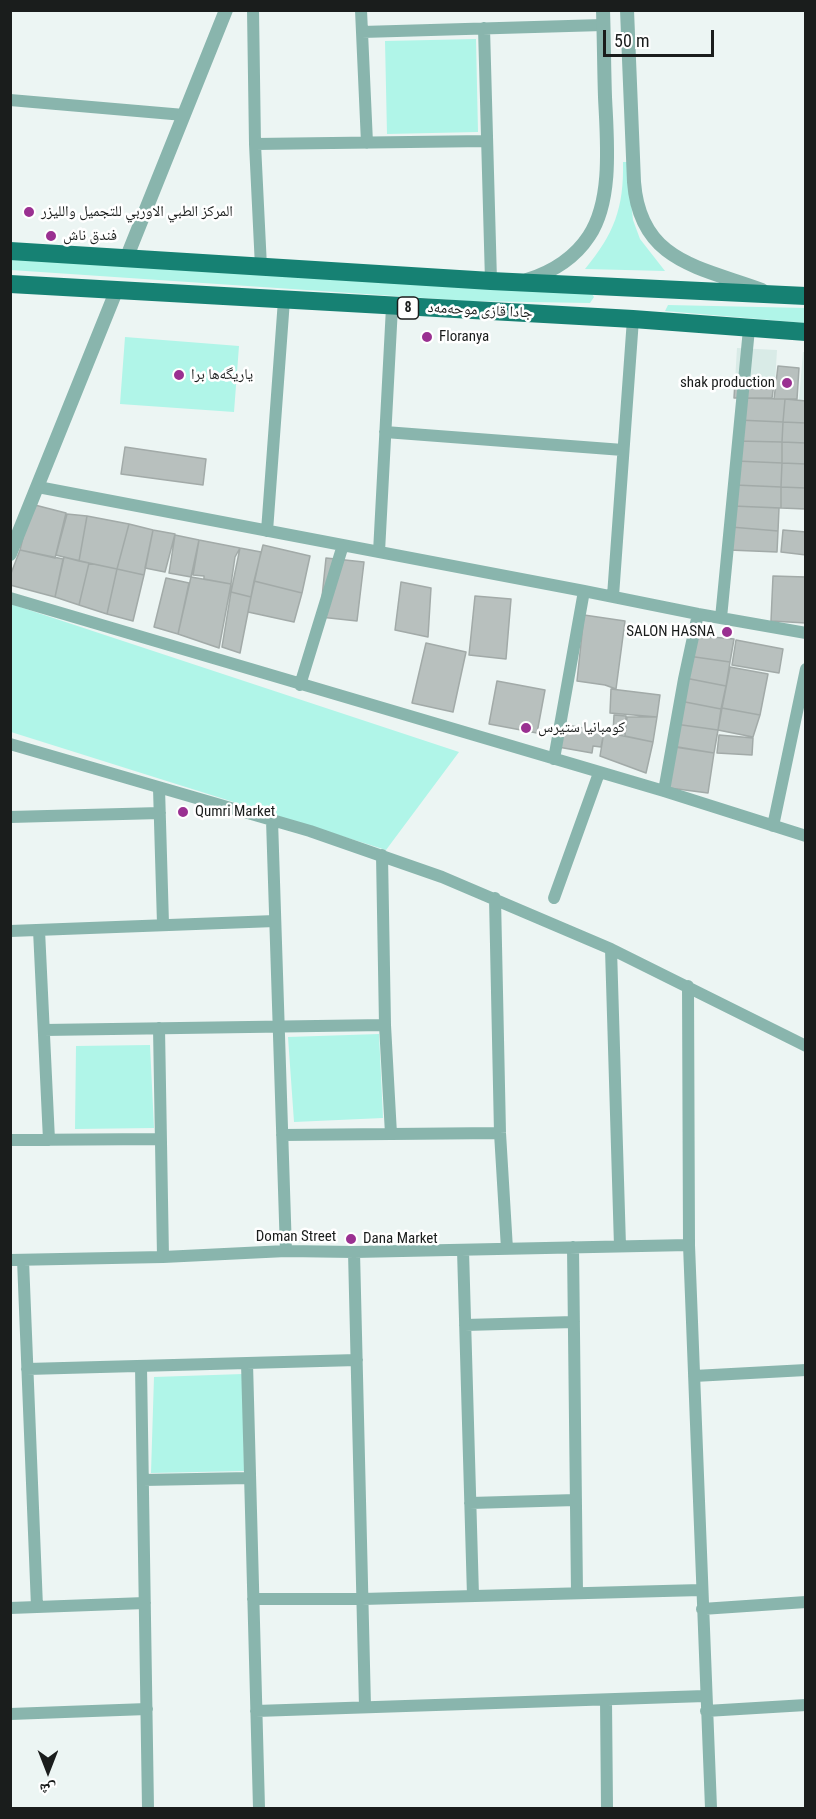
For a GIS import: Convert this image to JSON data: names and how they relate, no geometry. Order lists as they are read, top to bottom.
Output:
{
  "streets": {
    "main road": ["8", "جادا قازی موحەمەد"],
    "street": ["Doman Street"]
  },
  "places": [
    "المركز الطبي الاوربي للتجميل والليزر",
    "فندق ناش",
    "Floranya",
    "یاریگەها برا",
    "shak production",
    "SALON HASNA",
    "كومبانيا ستيرس",
    "Qumri Market",
    "Dana Market"
  ],
  "scale_bar": "50 m",
  "north": "bottom"
}
